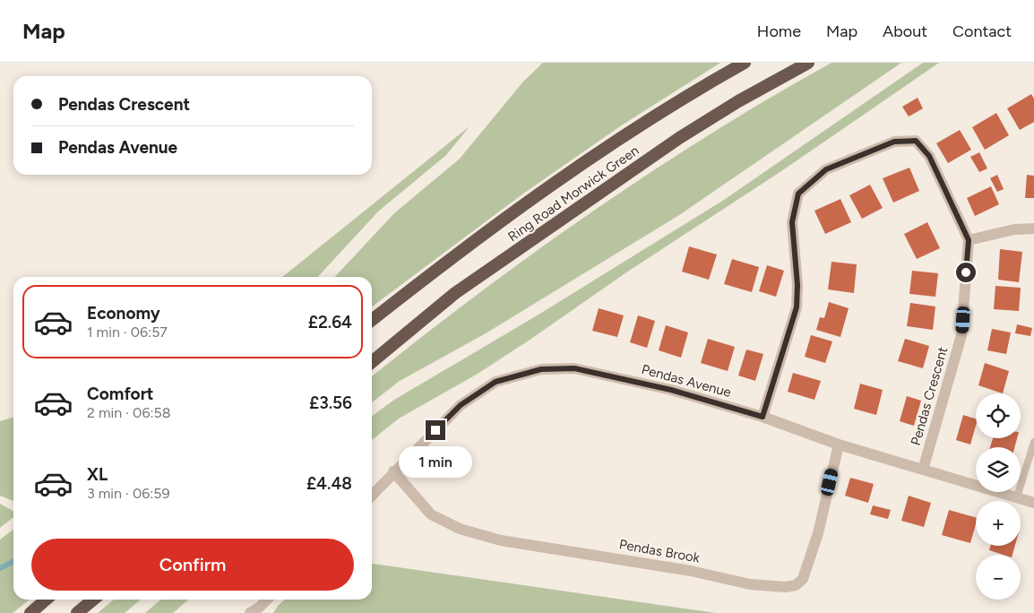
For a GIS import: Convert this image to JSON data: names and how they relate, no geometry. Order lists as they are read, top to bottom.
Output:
{
  "streets": {
    "highway": ["Ring Road Morwick Green"],
    "street": ["Pendas Avenue", "Pendas Crescent", "Pendas Brook"]
  },
  "crossings": [
    ["Pendas Avenue", "Pendas Crescent"],
    ["Pendas Avenue", "Pendas Brook"]
  ],
  "page": {
    "header": "Map",
    "nav": [
      "Home",
      "Map",
      "About",
      "Contact"
    ],
    "banner": ["Pendas Crescent", "Pendas Avenue"],
    "list": [
      {
        "name": "Economy",
        "note": "1 min · 06:57",
        "value": "£2.64"
      },
      {
        "name": "Comfort",
        "note": "2 min · 06:58",
        "value": "£3.56"
      },
      {
        "name": "XL",
        "note": "3 min · 06:59",
        "value": "£4.48"
      }
    ],
    "map_buttons": ["+", "−"],
    "bubble": "1 min",
    "buttons": "Confirm"
  }
}
